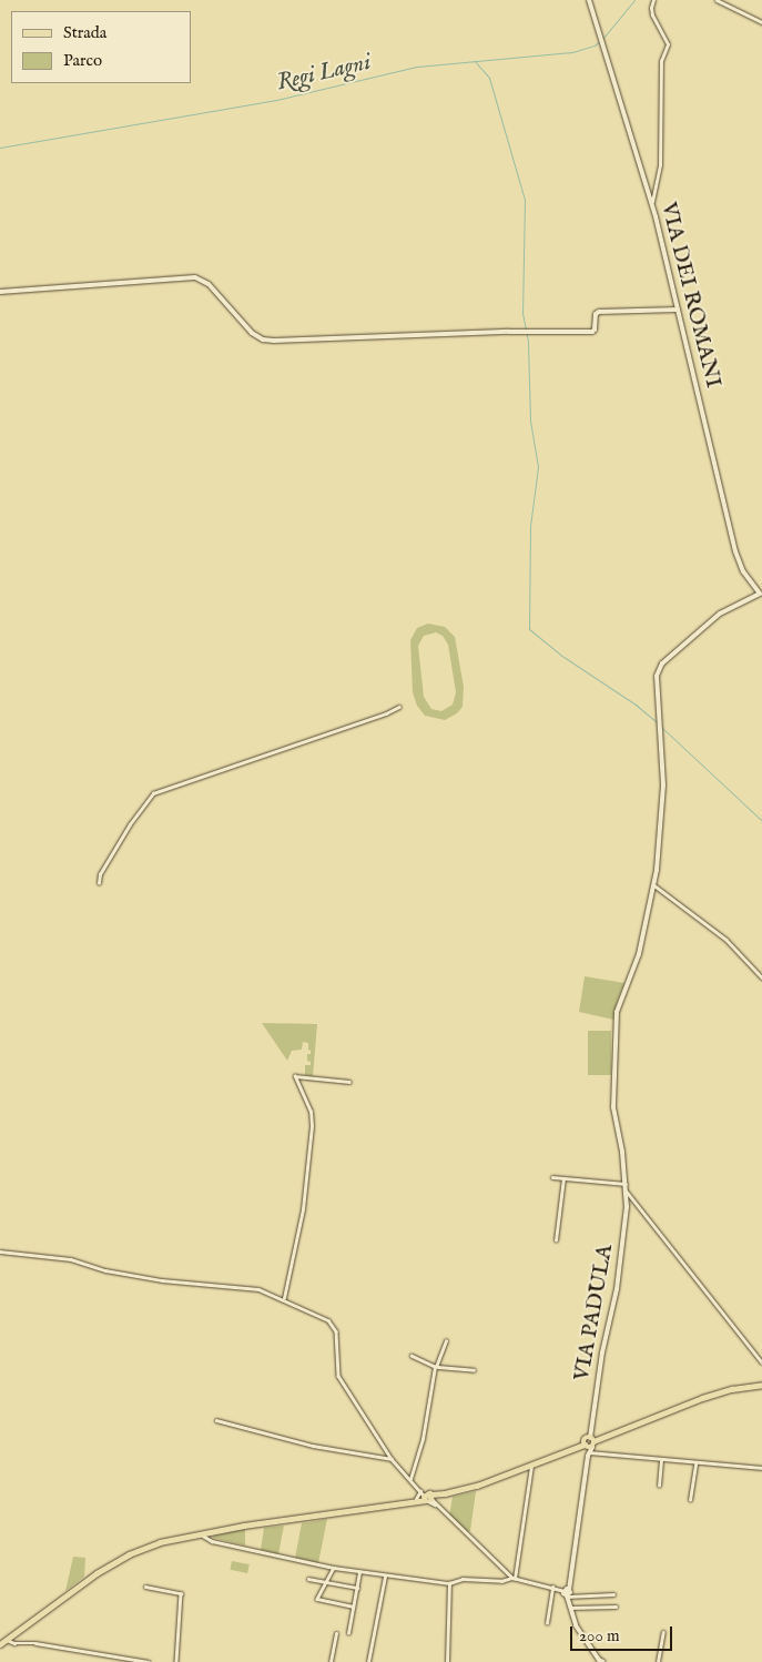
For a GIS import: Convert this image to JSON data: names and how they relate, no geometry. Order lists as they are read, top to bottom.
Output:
{
  "streets": {
    "main road": ["VIA DEI ROMANI", "VIA PADULA"]
  },
  "crossings": [
    ["VIA DEI ROMANI", "VIA PADULA"]
  ],
  "water": ["Regi Lagni"],
  "legend": ["Strada", "Parco"],
  "scale_bar": "200 m"
}
